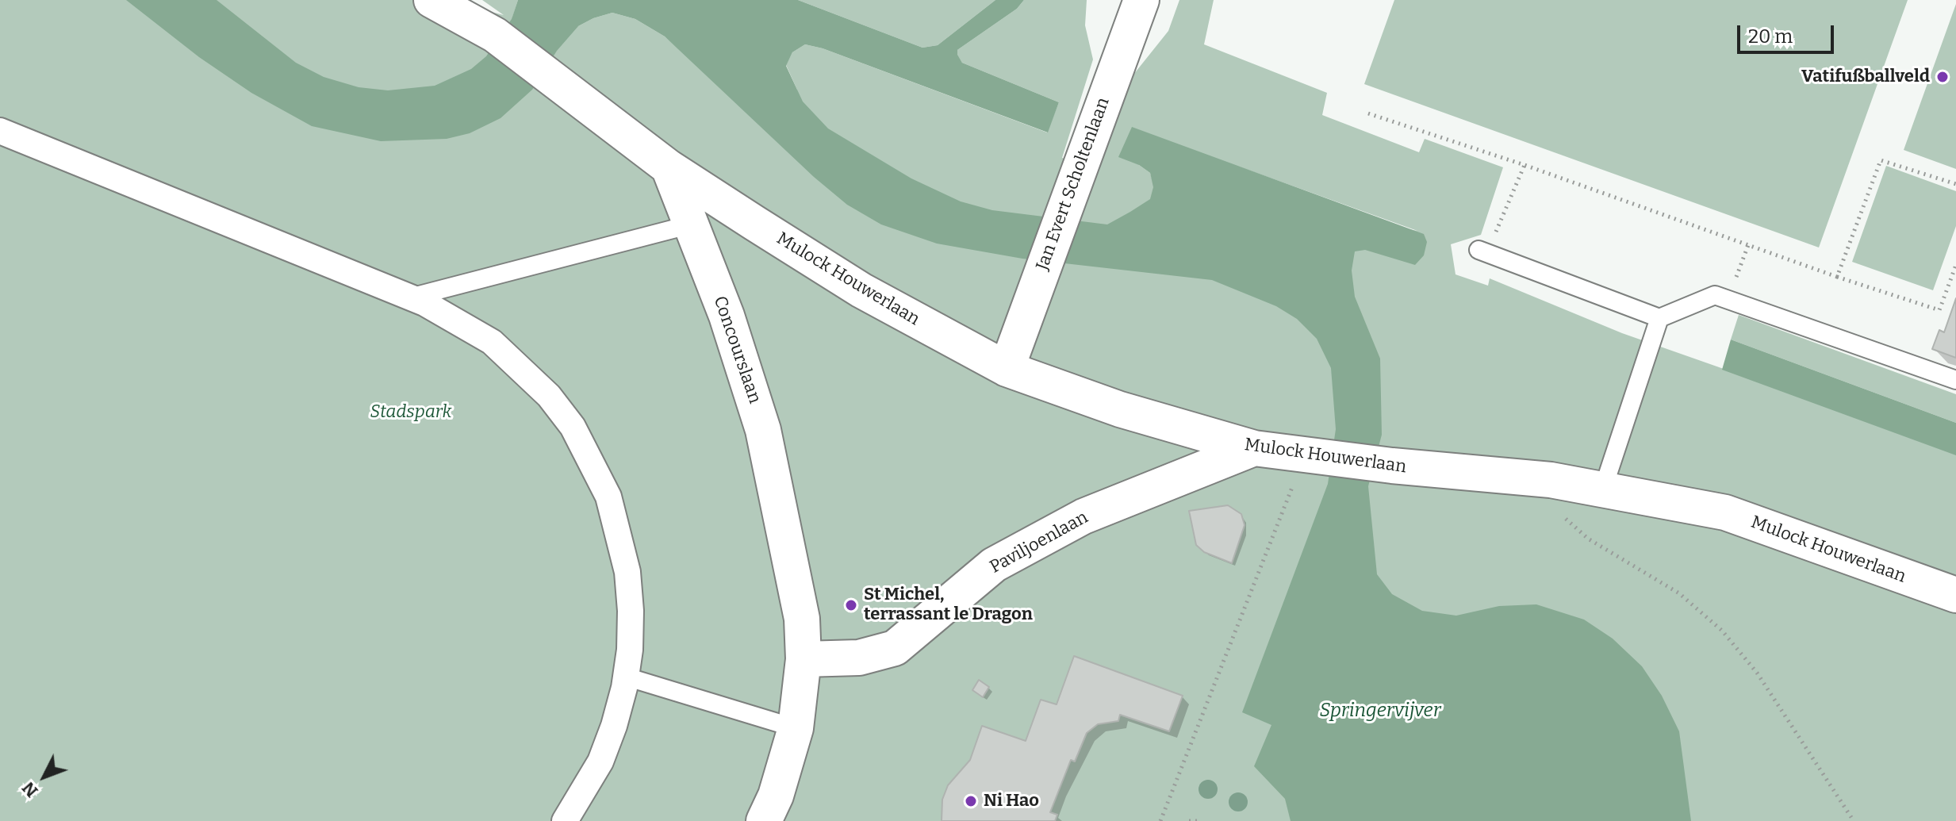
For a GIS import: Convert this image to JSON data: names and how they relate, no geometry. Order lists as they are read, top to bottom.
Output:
{
  "streets": {
    "street": [
      "Jan Evert Scholtenlaan",
      "Mulock Houwerlaan",
      "Concourslaan",
      "Paviljoenlaan"
    ]
  },
  "crossings": [
    ["Jan Evert Scholtenlaan", "Mulock Houwerlaan"],
    ["Mulock Houwerlaan", "Concourslaan"],
    ["Mulock Houwerlaan", "Paviljoenlaan"],
    ["Concourslaan", "Paviljoenlaan"]
  ],
  "water": ["Springervijver"],
  "parks": ["Stadspark"],
  "places": ["Vatifußballveld", "St Michel, terrassant le Dragon", "Ni Hao"],
  "scale_bar": "20 m",
  "north": "bottom left"
}
